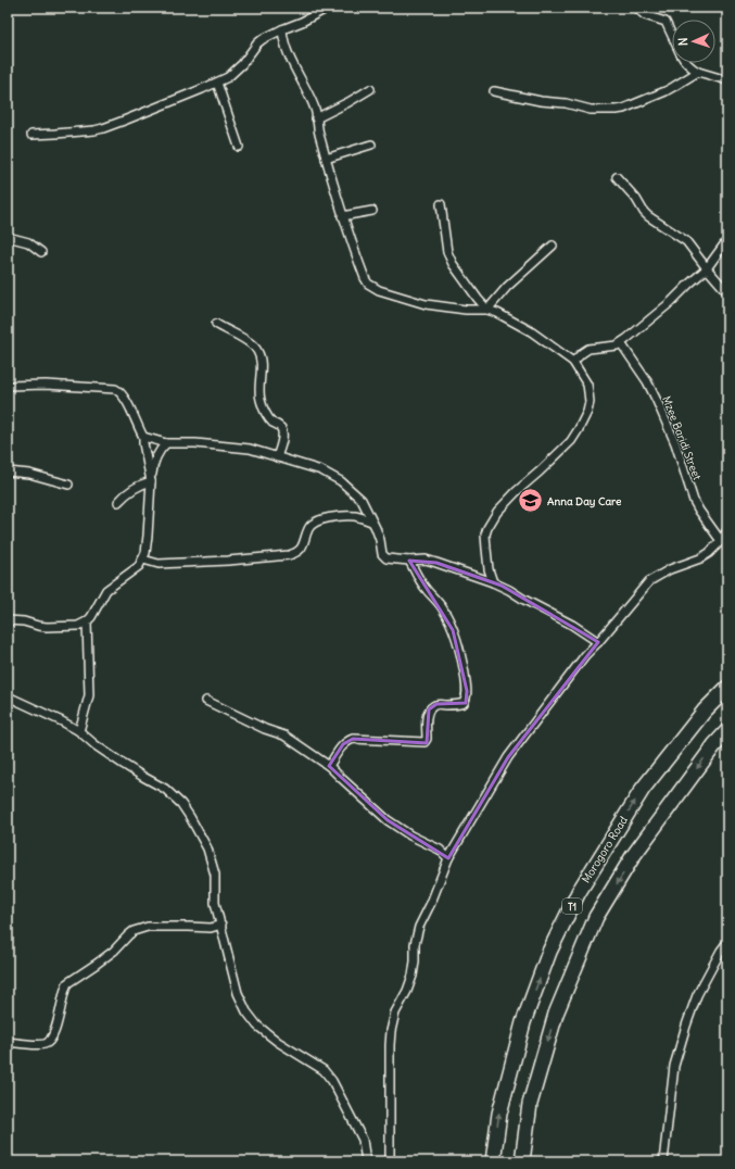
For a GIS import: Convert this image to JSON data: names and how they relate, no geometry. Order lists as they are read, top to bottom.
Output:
{
  "streets": {
    "highway": ["Morogoro Road", "T1"],
    "street": ["Mzee Baridi Street"]
  },
  "places": {
    "school or university": ["Anna Day Care"]
  },
  "north": "left"
}
